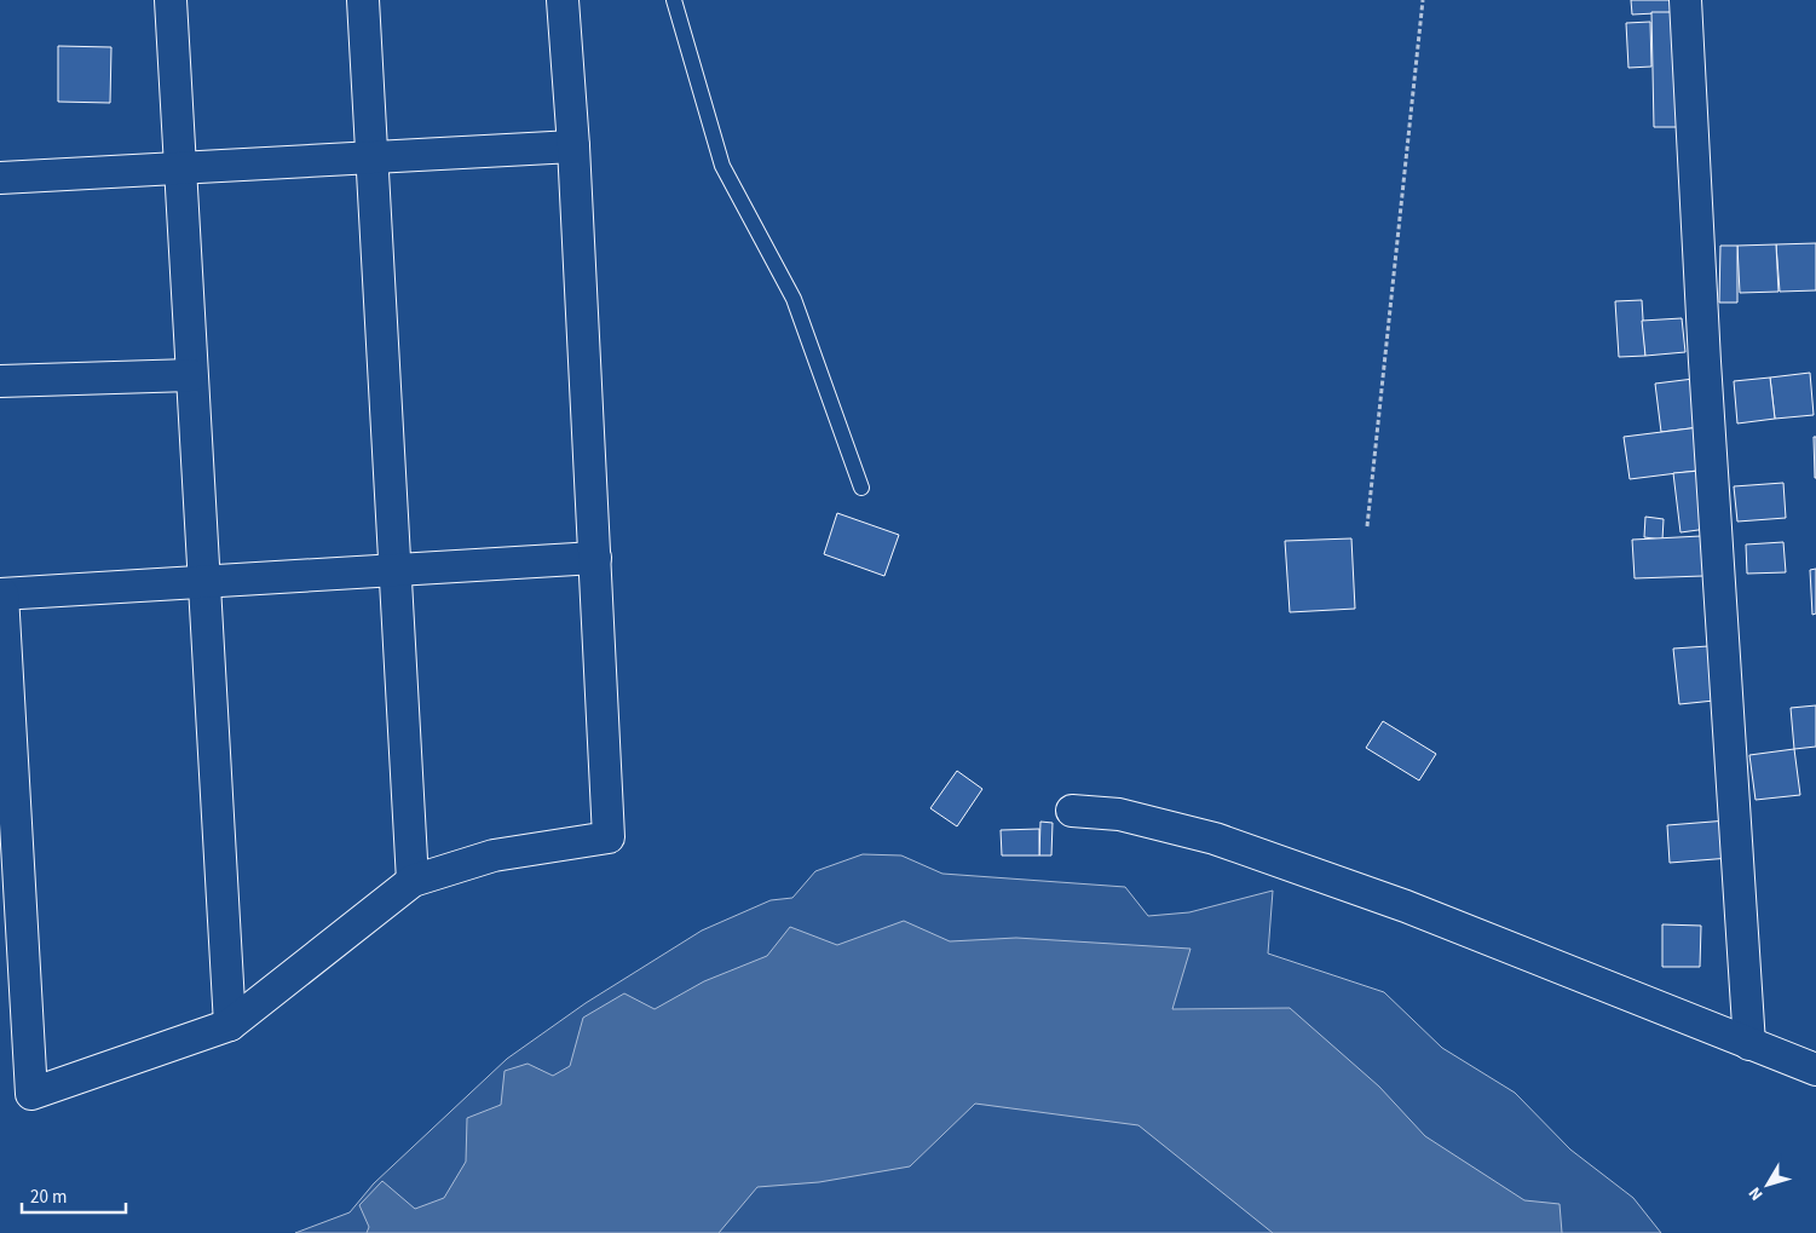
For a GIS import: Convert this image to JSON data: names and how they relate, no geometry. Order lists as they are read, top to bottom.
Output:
{
  "scale_bar": "20 m",
  "north": "bottom left"
}
